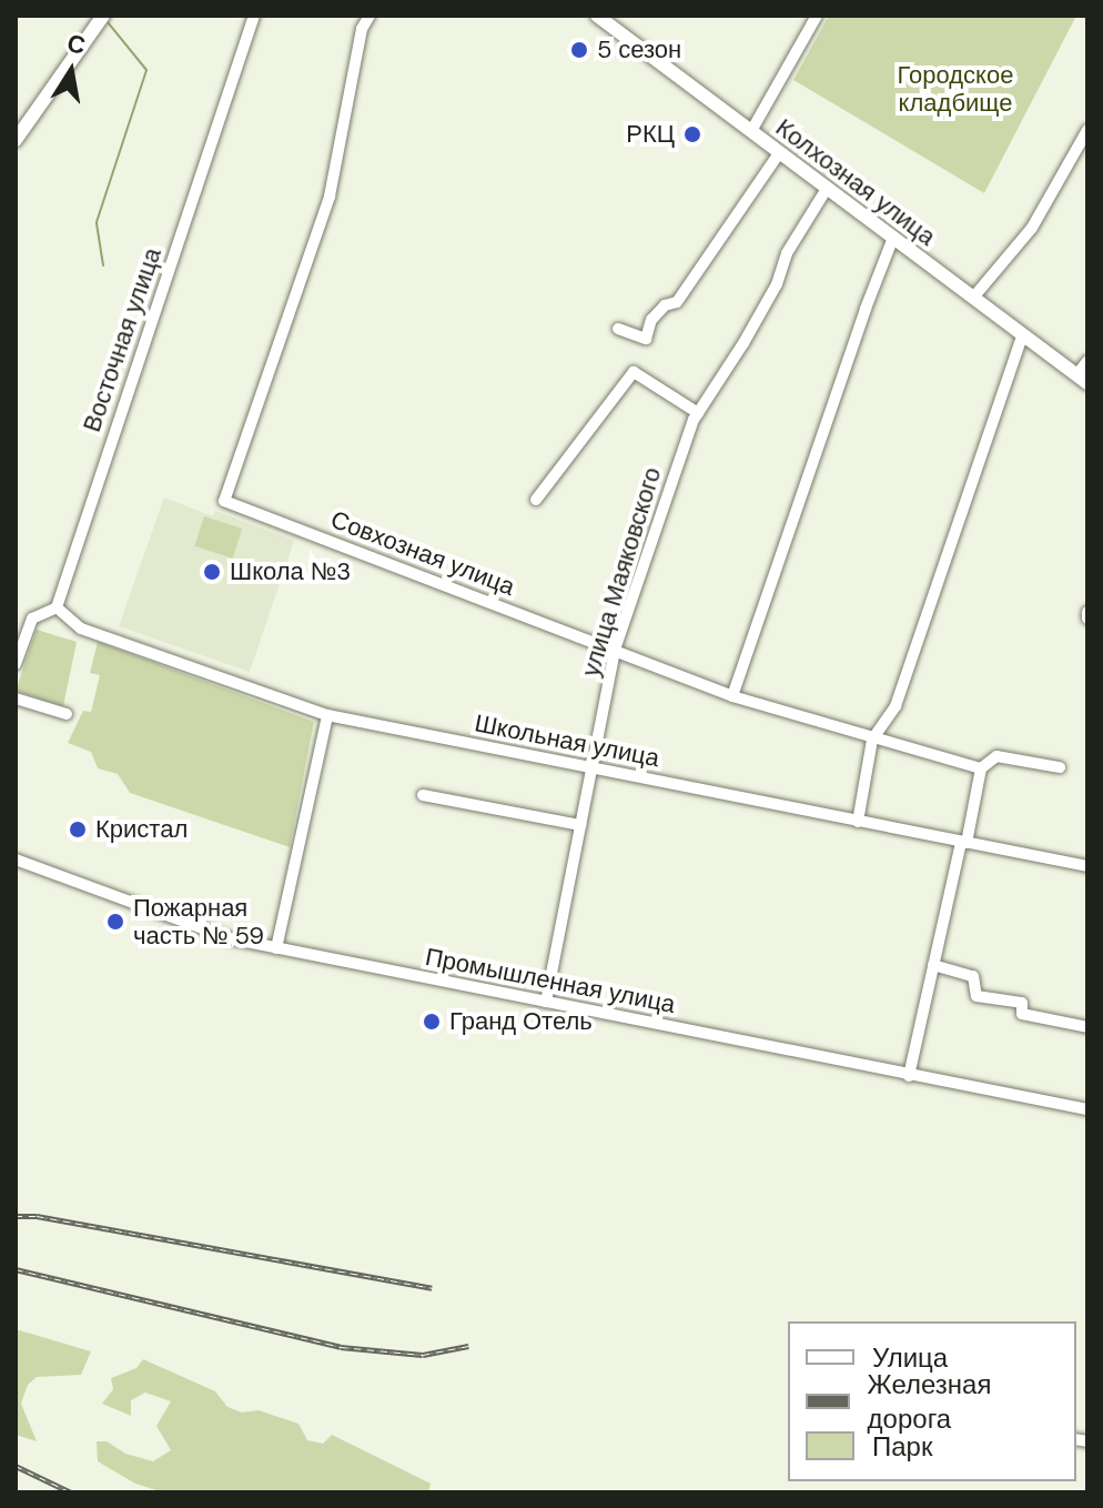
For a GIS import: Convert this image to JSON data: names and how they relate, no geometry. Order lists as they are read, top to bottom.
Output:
{
  "streets": {
    "main road": ["Колхозная улица"],
    "street": [
      "Восточная улица",
      "Совхозная улица",
      "улица Маяковского",
      "Школьная улица",
      "Промышленная улица"
    ]
  },
  "crossings": [
    ["Колхозная улица", "улица Маяковского"],
    ["Восточная улица", "Школьная улица"],
    ["Совхозная улица", "улица Маяковского"],
    ["улица Маяковского", "Школьная улица"],
    ["улица Маяковского", "Промышленная улица"]
  ],
  "parks": ["Городское кладбище"],
  "places": [
    "5 сезон",
    "РКЦ",
    "Школа №3",
    "Кристал",
    "Пожарная часть № 59",
    "Гранд Отель"
  ],
  "legend": ["Улица", "Железная дорога", "Парк"],
  "north": "top"
}
